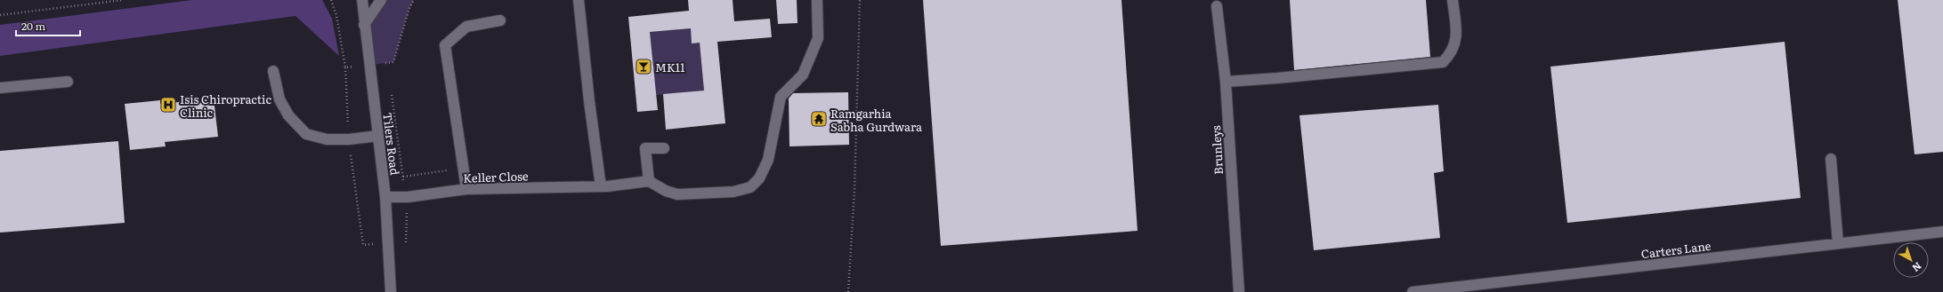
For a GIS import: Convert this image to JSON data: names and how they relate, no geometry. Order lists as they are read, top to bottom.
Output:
{
  "streets": {
    "street": [
      "Tilers Road",
      "Brunleys",
      "Keller Close",
      "Carters Lane"
    ]
  },
  "crossings": [
    ["Tilers Road", "Keller Close"]
  ],
  "places": {
    "bar": ["MK11"],
    "hospital": ["Isis Chiropractic Clinic"],
    "temple": ["Ramgarhia Sabha Gurdwara"]
  },
  "scale_bar": "20 m",
  "north": "bottom right"
}
